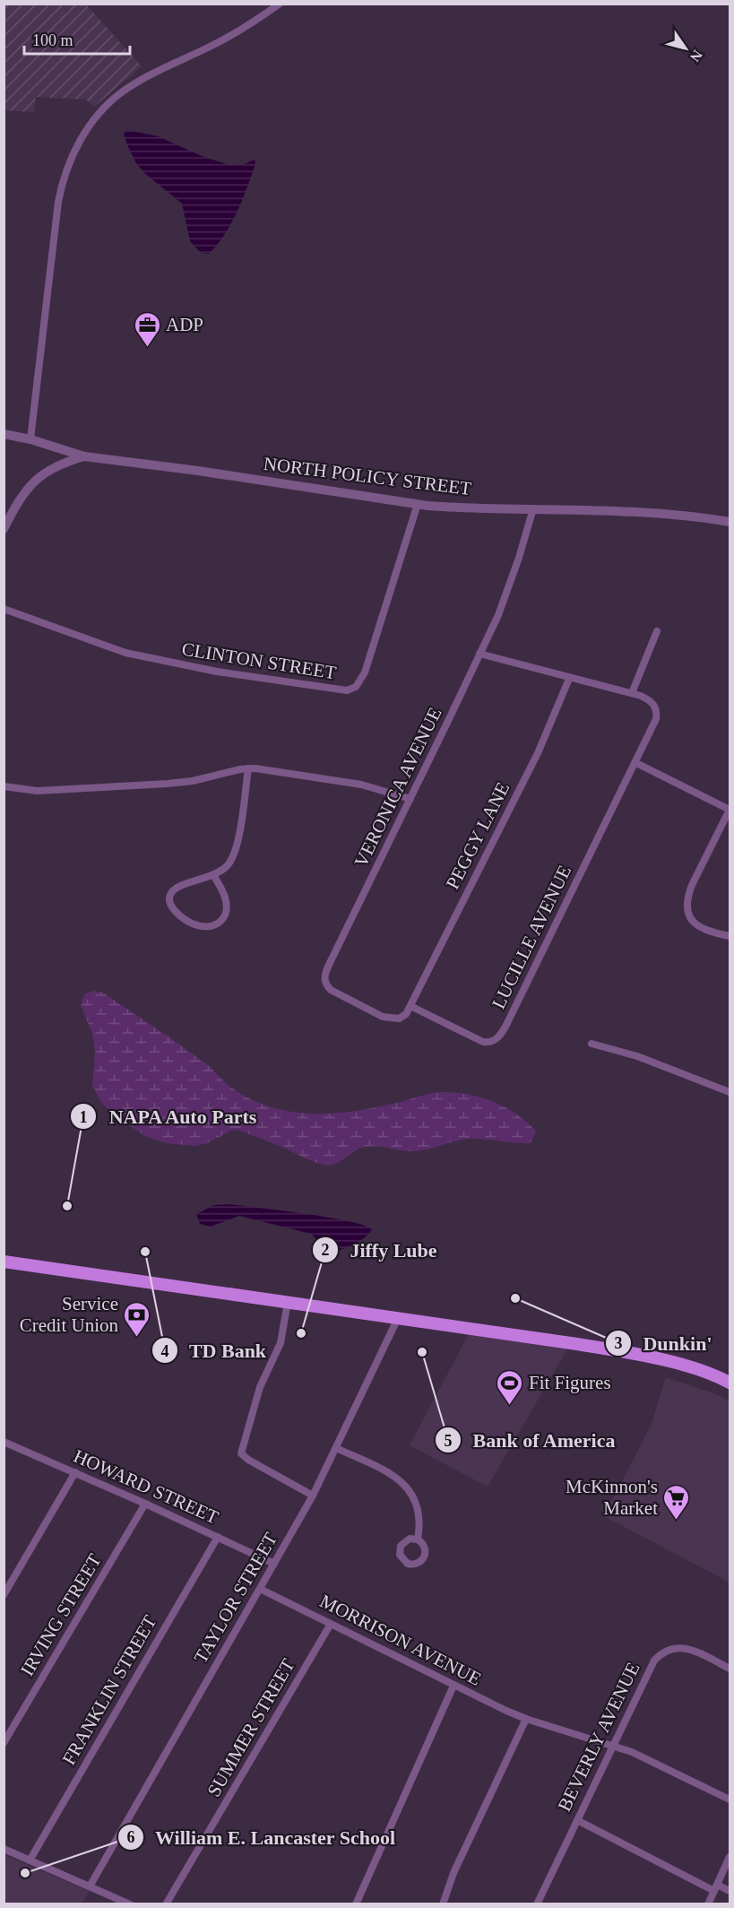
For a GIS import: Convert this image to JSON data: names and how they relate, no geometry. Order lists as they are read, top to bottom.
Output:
{
  "streets": {
    "street": [
      "NORTH POLICY STREET",
      "CLINTON STREET",
      "VERONICA AVENUE",
      "PEGGY LANE",
      "LUCILLE AVENUE",
      "HOWARD STREET",
      "TAYLOR STREET",
      "IRVING STREET",
      "MORRISON AVENUE",
      "FRANKLIN STREET",
      "SUMMER STREET",
      "BEVERLY AVENUE"
    ]
  },
  "crossings": [
    ["NORTH POLICY STREET", "CLINTON STREET"],
    ["NORTH POLICY STREET", "VERONICA AVENUE"],
    ["VERONICA AVENUE", "PEGGY LANE"],
    ["VERONICA AVENUE", "LUCILLE AVENUE"],
    ["PEGGY LANE", "LUCILLE AVENUE"],
    ["HOWARD STREET", "TAYLOR STREET"],
    ["HOWARD STREET", "IRVING STREET"],
    ["HOWARD STREET", "FRANKLIN STREET"],
    ["TAYLOR STREET", "MORRISON AVENUE"],
    ["MORRISON AVENUE", "SUMMER STREET"],
    ["MORRISON AVENUE", "BEVERLY AVENUE"]
  ],
  "places": {
    "office": ["ADP"],
    "other": [
      "NAPA Auto Parts",
      "TD Bank",
      "Dunkin'",
      "Jiffy Lube",
      "Bank of America",
      "William E. Lancaster School"
    ],
    "bank": ["Service Credit Union"],
    "sports": ["Fit Figures"],
    "supermarket": ["McKinnon's Market"]
  },
  "scale_bar": "100 m",
  "north": "bottom right"
}
